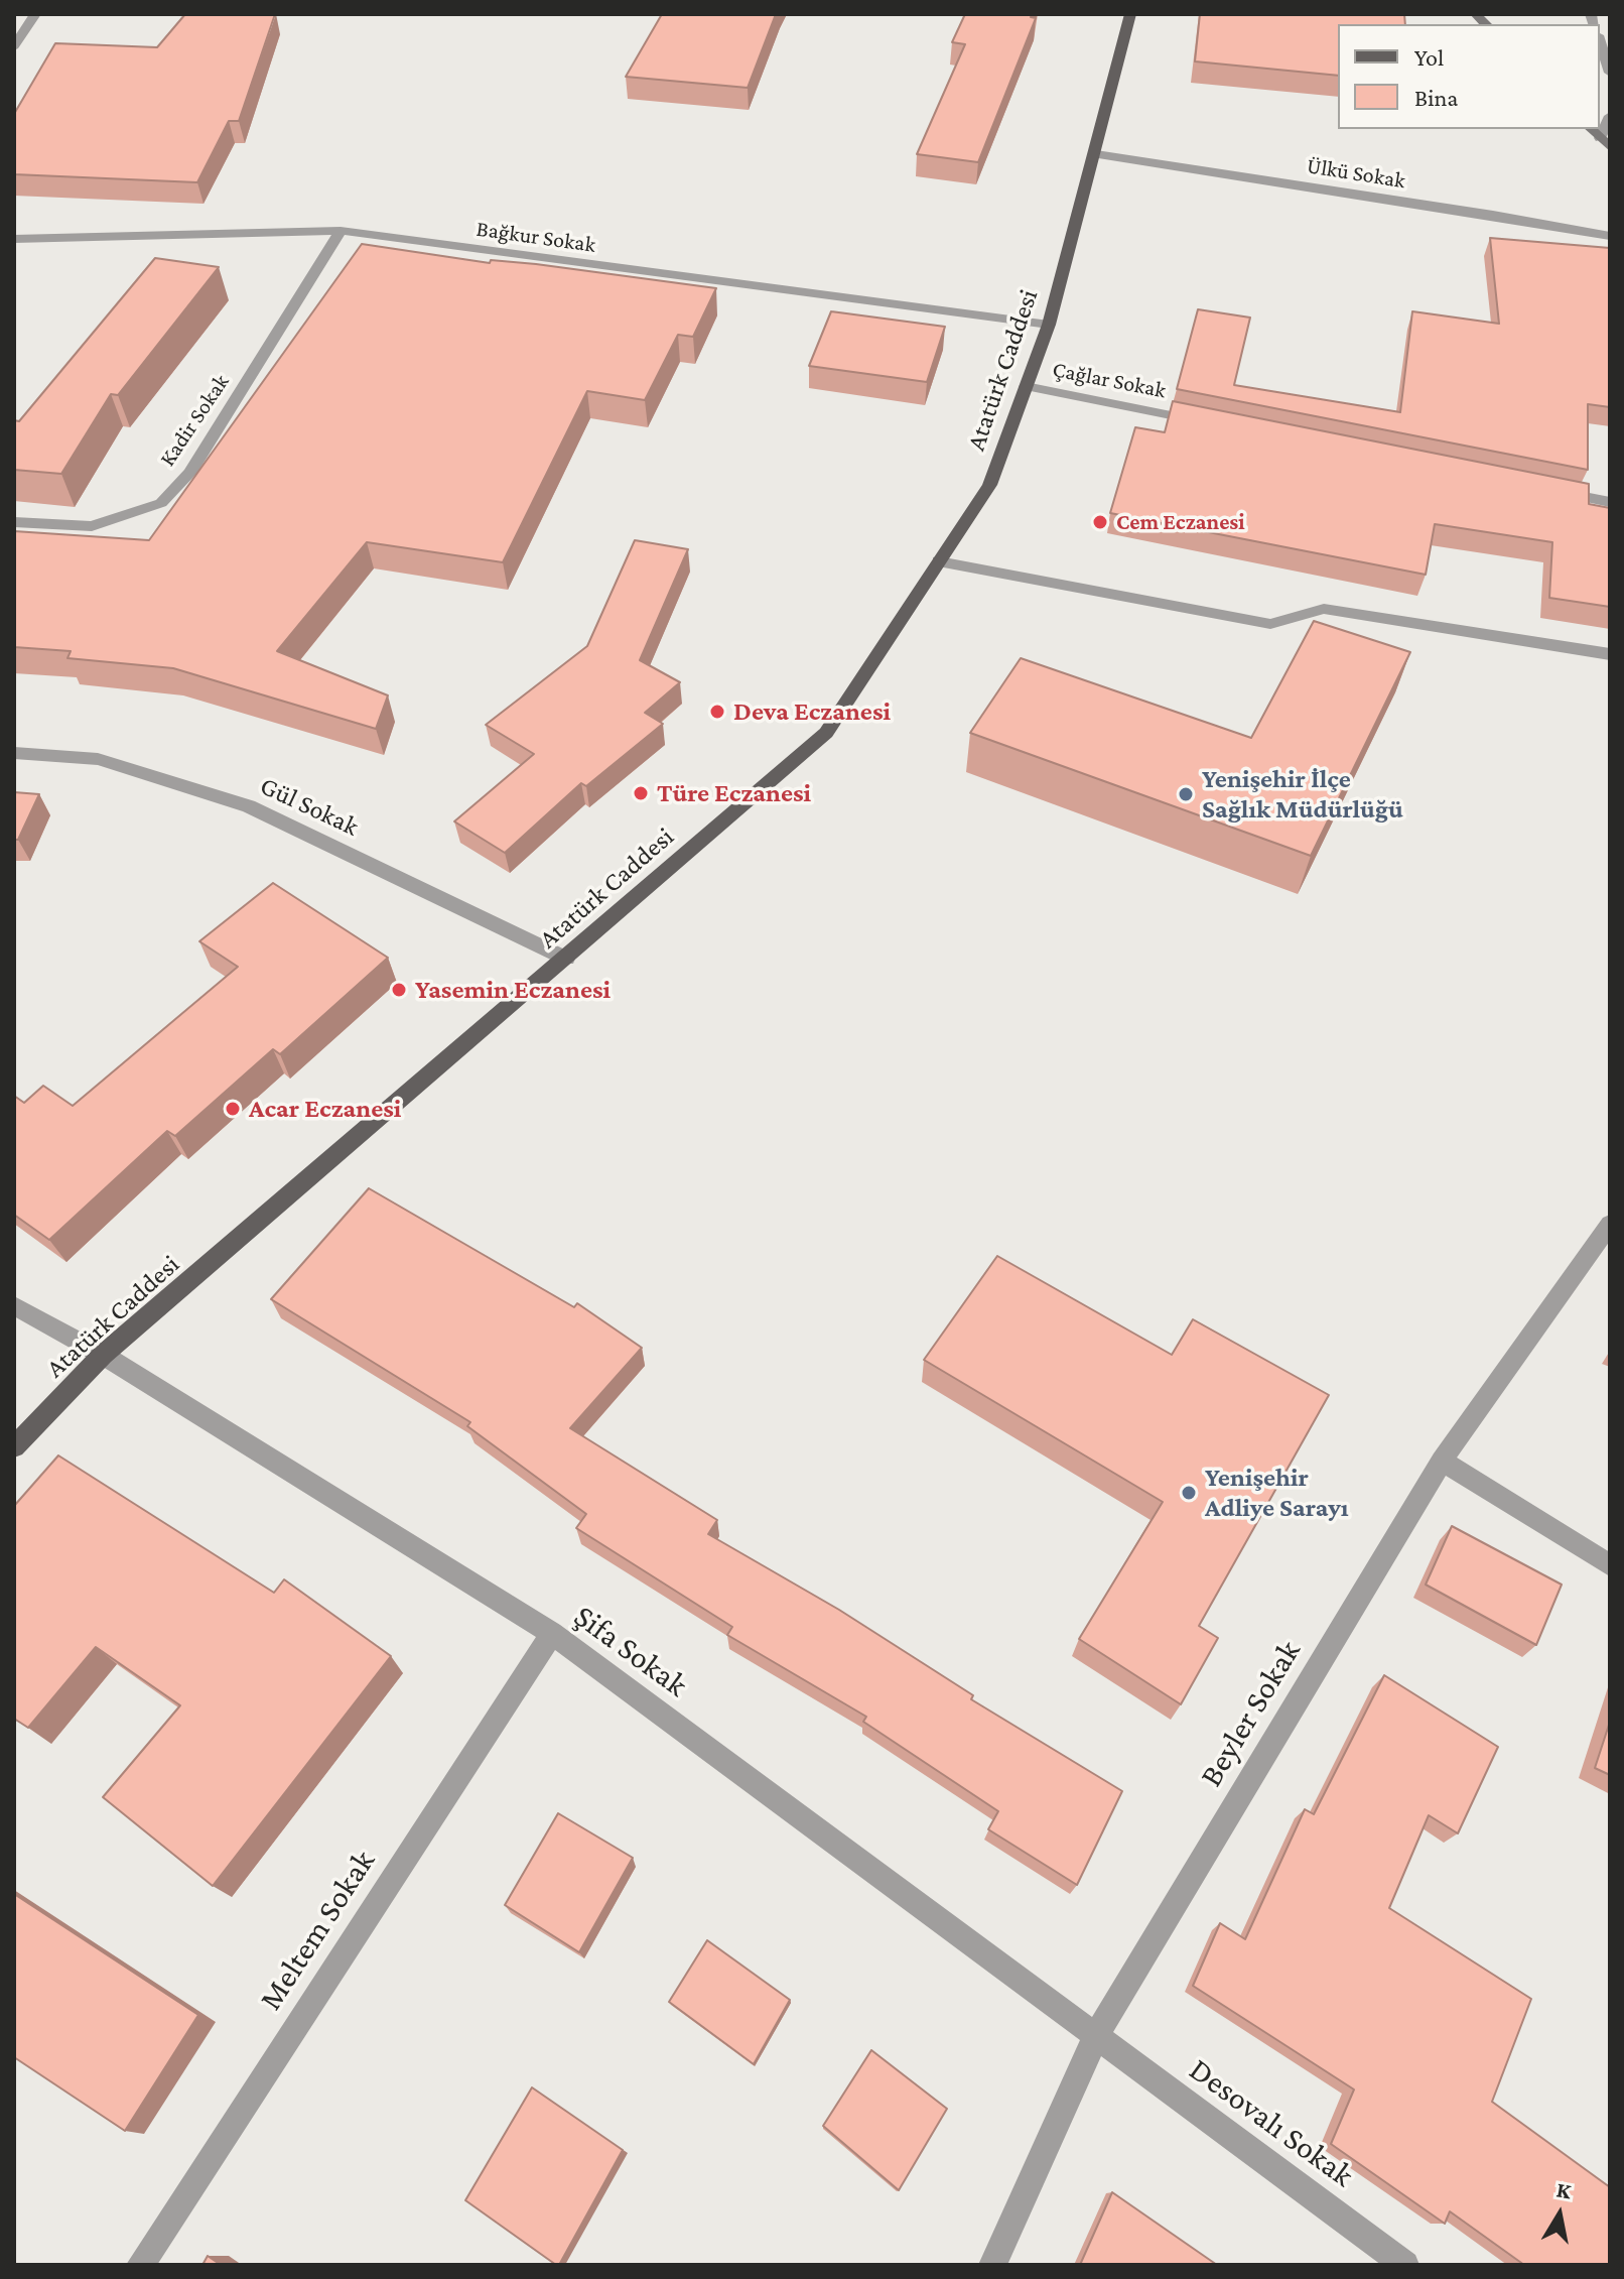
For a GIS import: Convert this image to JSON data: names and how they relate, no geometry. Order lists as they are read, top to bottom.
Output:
{
  "streets": {
    "main road": ["Atatürk Caddesi"],
    "street": [
      "Ülkü Sokak",
      "Bağkur Sokak",
      "Çağlar Sokak",
      "Kadir Sokak",
      "Gül Sokak",
      "Şifa Sokak",
      "Beyler Sokak",
      "Meltem Sokak",
      "Desovalı Sokak"
    ]
  },
  "crossings": [
    ["Ülkü Sokak", "Atatürk Caddesi"],
    ["Bağkur Sokak", "Atatürk Caddesi"],
    ["Bağkur Sokak", "Kadir Sokak"],
    ["Atatürk Caddesi", "Çağlar Sokak"],
    ["Atatürk Caddesi", "Gül Sokak"],
    ["Atatürk Caddesi", "Şifa Sokak"],
    ["Şifa Sokak", "Beyler Sokak"],
    ["Şifa Sokak", "Meltem Sokak"],
    ["Şifa Sokak", "Desovalı Sokak"],
    ["Beyler Sokak", "Desovalı Sokak"]
  ],
  "places": [
    "Cem Eczanesi",
    "Deva Eczanesi",
    "Türe Eczanesi",
    "Yenişehir İlçe Sağlık Müdürlüğü",
    "Yasemin Eczanesi",
    "Acar Eczanesi",
    "Yenişehir Adliye Sarayı"
  ],
  "legend": ["Yol", "Bina"],
  "north": "top"
}
